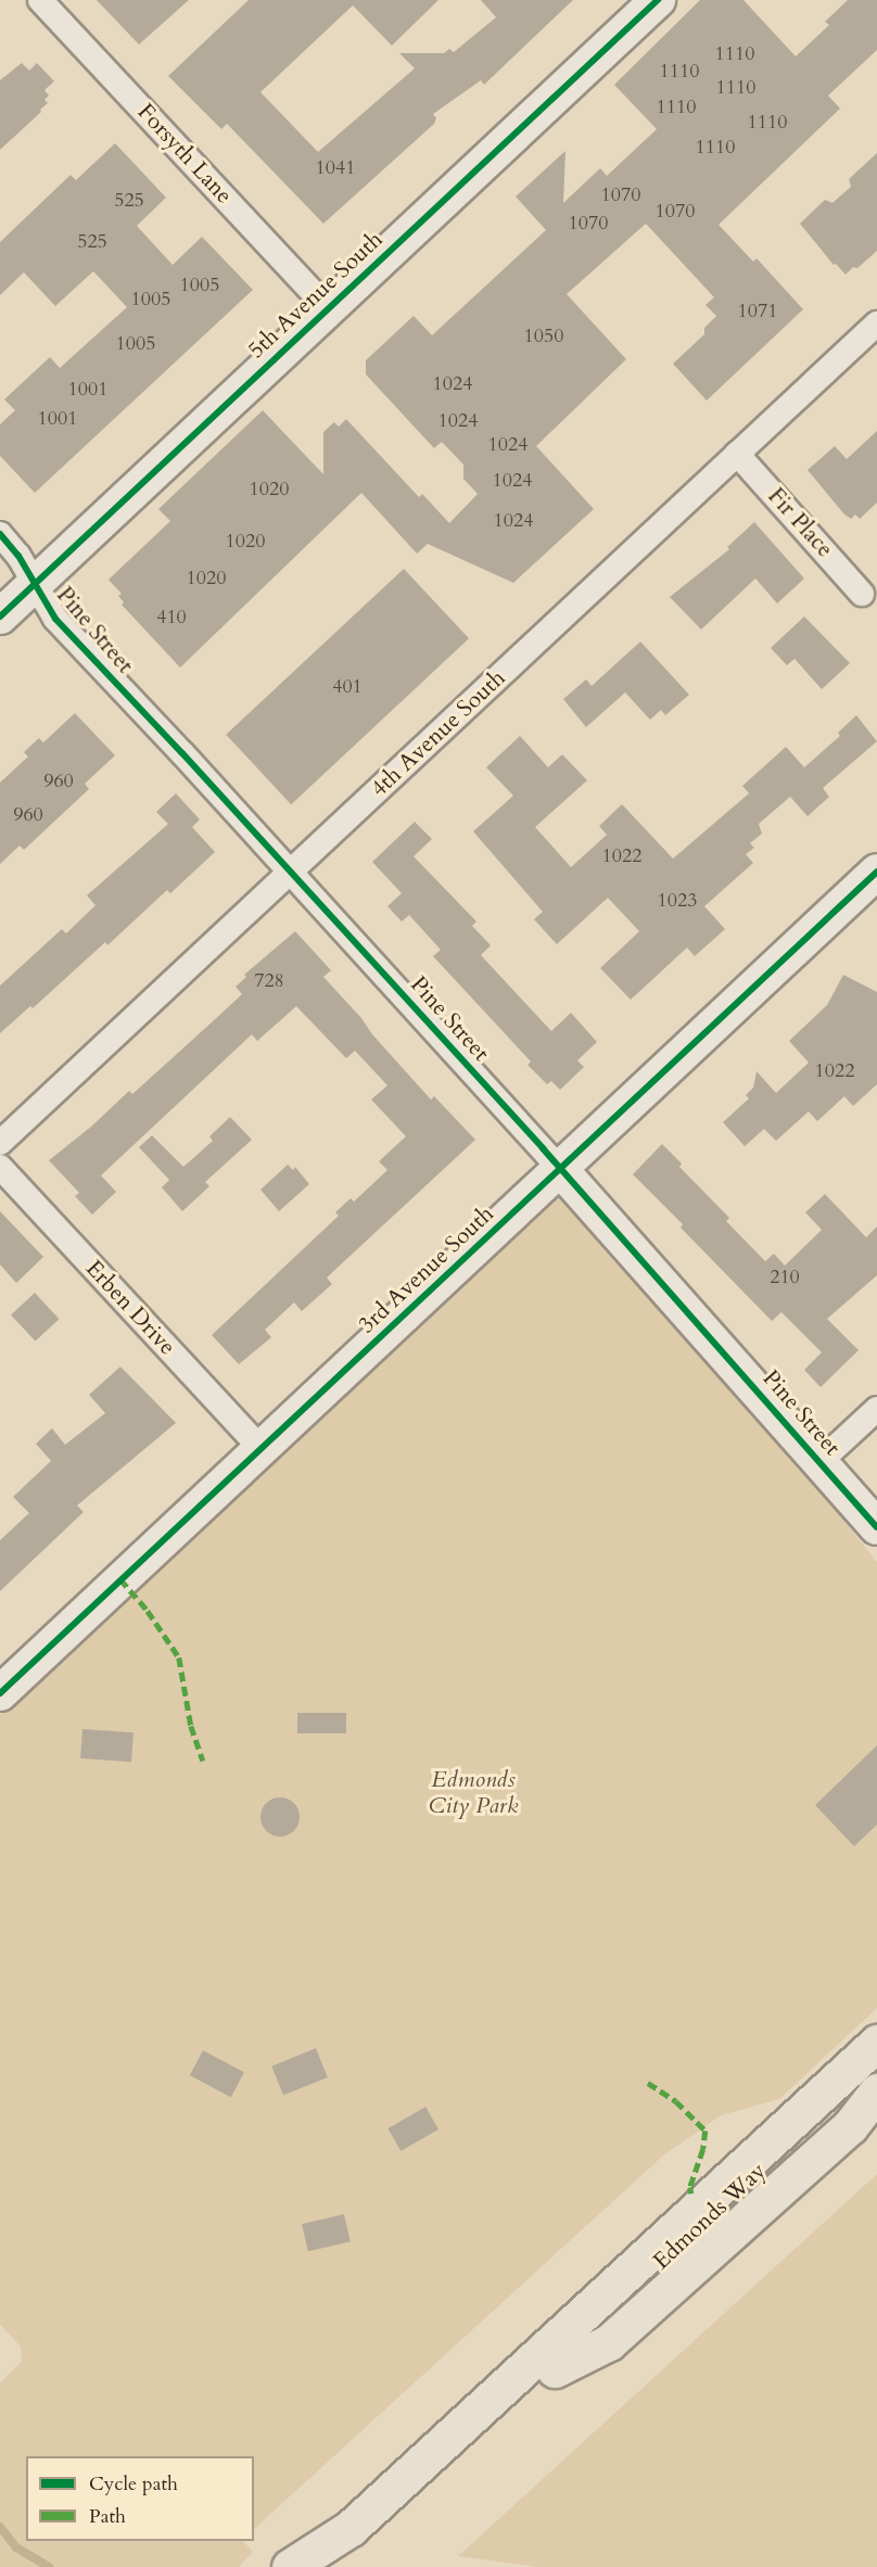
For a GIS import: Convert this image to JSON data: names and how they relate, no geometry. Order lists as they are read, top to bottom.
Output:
{
  "streets": {
    "main road": ["Edmonds Way"],
    "street": [
      "Forsyth Lane",
      "5th Avenue South",
      "Fir Place",
      "Pine Street",
      "4th Avenue South",
      "3rd Avenue South",
      "Erben Drive"
    ]
  },
  "crossings": [
    ["Forsyth Lane", "5th Avenue South"],
    ["5th Avenue South", "Pine Street"],
    ["Fir Place", "4th Avenue South"],
    ["Pine Street", "4th Avenue South"],
    ["Pine Street", "3rd Avenue South"],
    ["3rd Avenue South", "Erben Drive"]
  ],
  "parks": ["Edmonds City Park"],
  "house_numbers": [
    "1110",
    "1110",
    "1110",
    "1110",
    "1110",
    "1110",
    "1041",
    "1070",
    "525",
    "1070",
    "1070",
    "525",
    "1005",
    "1005",
    "1071",
    "1050",
    "1005",
    "1024",
    "1001",
    "1001",
    "1024",
    "1024",
    "1024",
    "1020",
    "1024",
    "1020",
    "1020",
    "410",
    "401",
    "960",
    "960",
    "1022",
    "1023",
    "728",
    "1022",
    "210"
  ],
  "legend": ["Cycle path", "Path"]
}
